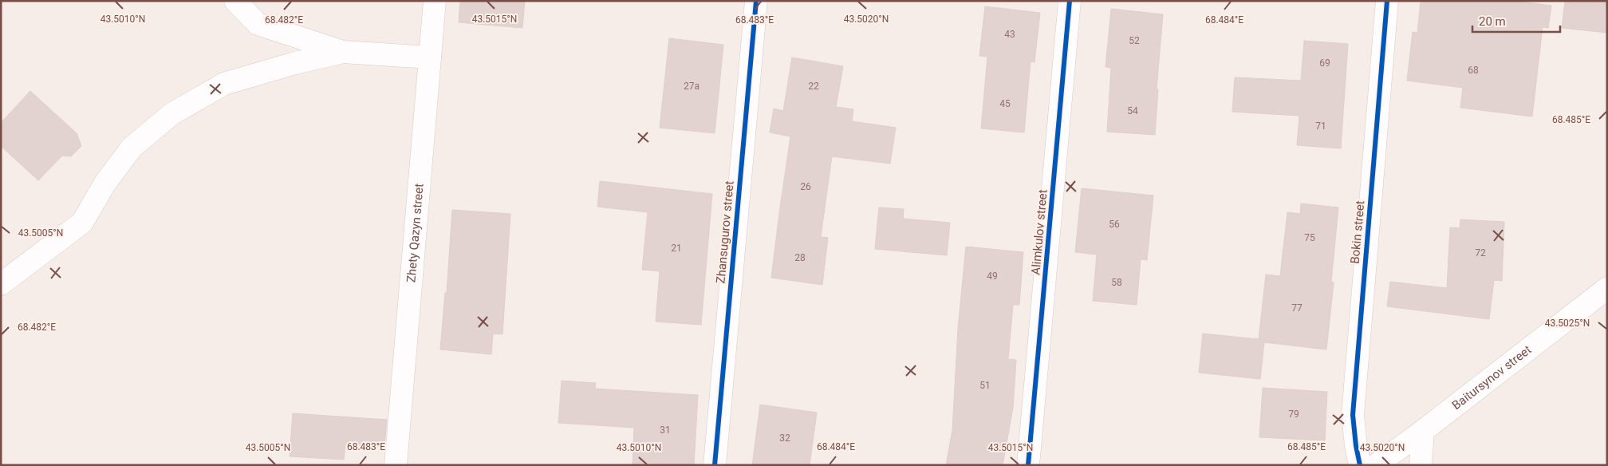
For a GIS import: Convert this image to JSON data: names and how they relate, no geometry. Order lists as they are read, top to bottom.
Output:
{
  "streets": {
    "street": [
      "Zhansugurov street",
      "Alimkulov street",
      "Bokin street",
      "Zhety Qazyn street",
      "Baitursynov street"
    ]
  },
  "house_numbers": [
    "43",
    "52",
    "69",
    "68",
    "27а",
    "22",
    "45",
    "54",
    "71",
    "26",
    "56",
    "75",
    "21",
    "72",
    "28",
    "49",
    "58",
    "77",
    "51",
    "79",
    "31",
    "32"
  ],
  "scale_bar": "20 m",
  "coordinates": [
    "43.5010°N",
    "43.5015°N",
    "43.5020°N",
    "68.482°E",
    "68.484°E",
    "68.483°E",
    "68.485°E",
    "43.5005°N",
    "43.5025°N"
  ]
}
